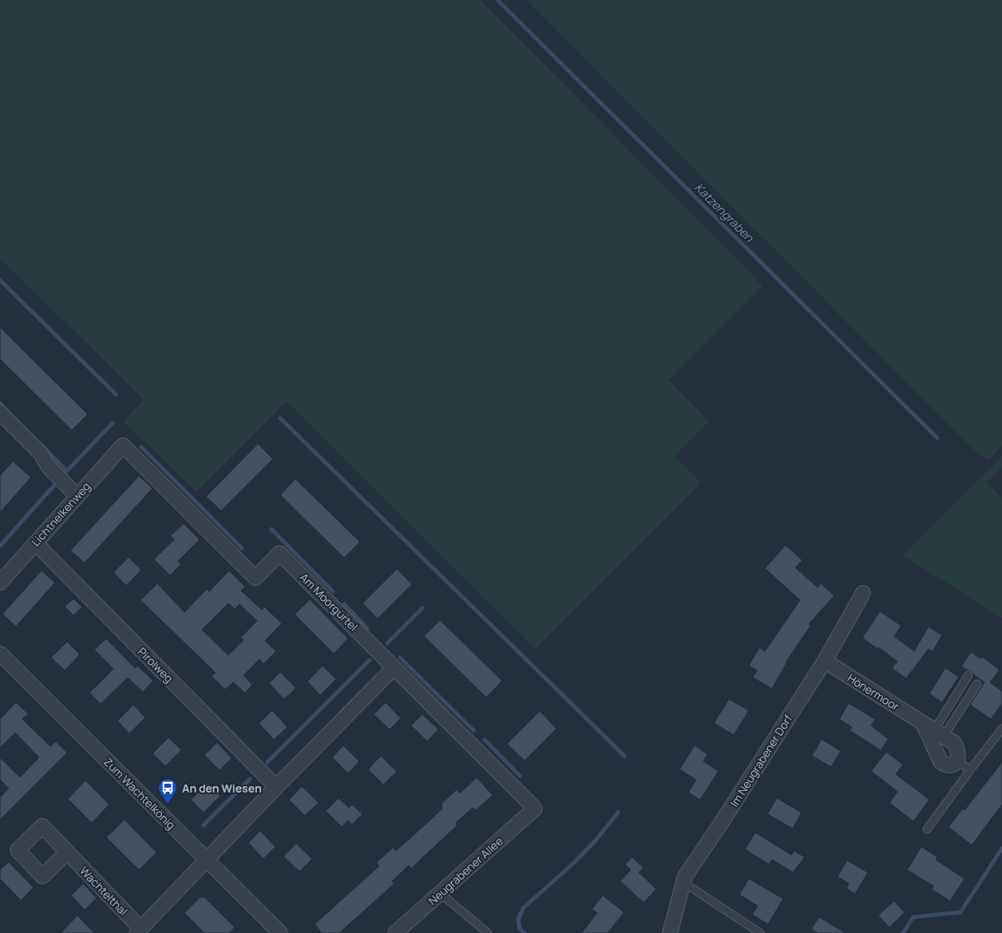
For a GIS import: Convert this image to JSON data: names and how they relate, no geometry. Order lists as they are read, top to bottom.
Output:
{
  "streets": {
    "street": [
      "Lichtnelkenweg",
      "Am Moorgürtel",
      "Pirolweg",
      "Hönermoor",
      "Im Neugrabener Dorf",
      "Zum Wachtelkönig",
      "Neugrabener Allee",
      "Wachtelthal"
    ]
  },
  "crossings": [
    ["Lichtnelkenweg", "Am Moorgürtel"],
    ["Lichtnelkenweg", "Pirolweg"],
    ["Am Moorgürtel", "Neugrabener Allee"],
    ["Hönermoor", "Im Neugrabener Dorf"]
  ],
  "water": ["Katzengraben"],
  "places": {
    "bus stop": ["An den Wiesen"]
  }
}
